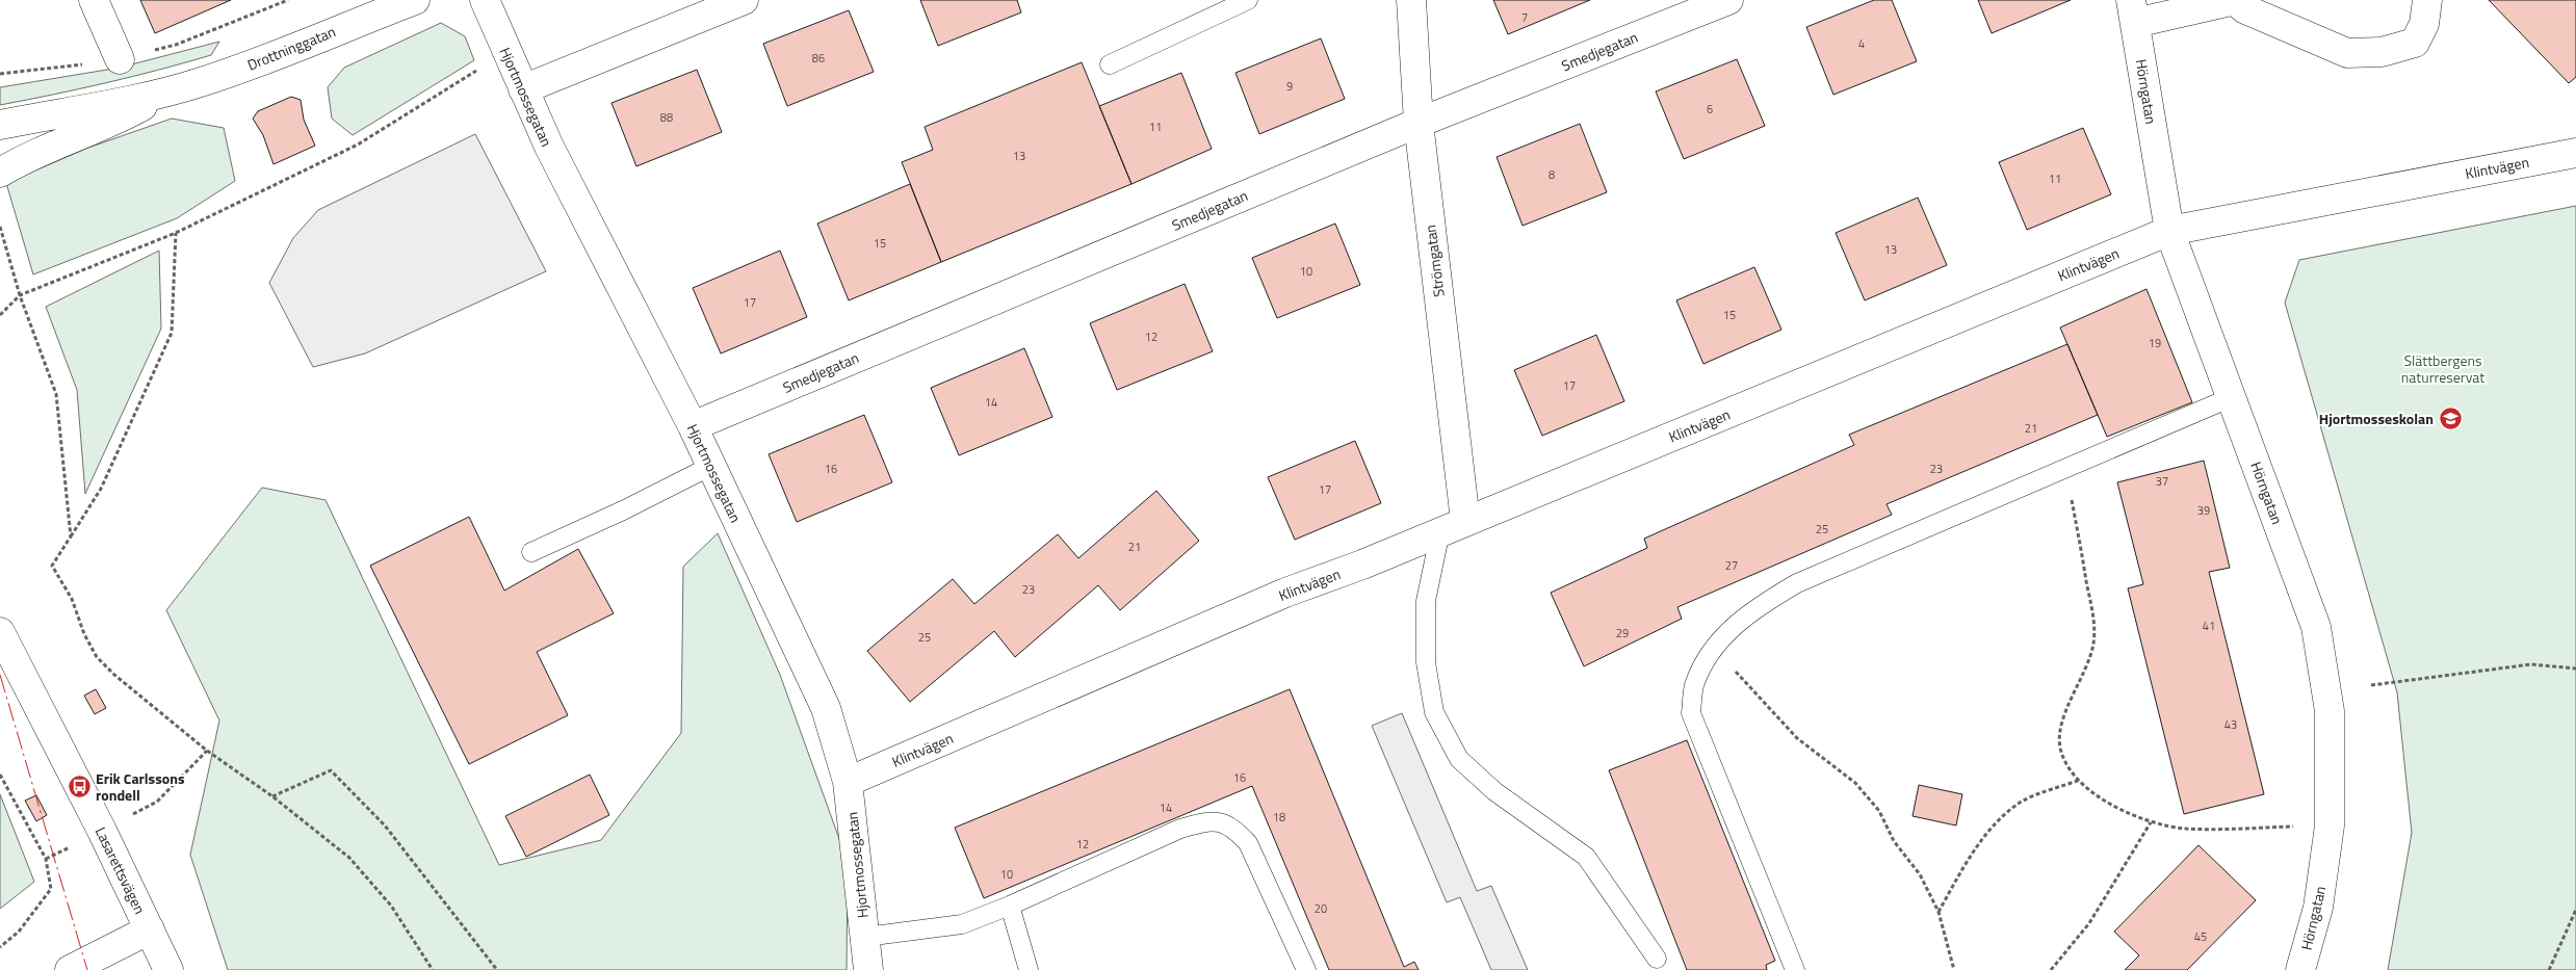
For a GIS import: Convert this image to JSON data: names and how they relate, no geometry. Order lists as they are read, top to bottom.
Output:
{
  "streets": {
    "street": [
      "Drottninggatan",
      "Smedjegatan",
      "Hörngatan",
      "Hjortmossegatan",
      "Klintvägen",
      "Strömgatan",
      "Lasarettsvägen"
    ]
  },
  "crossings": [
    ["Smedjegatan", "Hjortmossegatan"],
    ["Smedjegatan", "Strömgatan"],
    ["Hörngatan", "Klintvägen"],
    ["Hjortmossegatan", "Klintvägen"],
    ["Klintvägen", "Strömgatan"]
  ],
  "parks": ["Slättbergens naturreservat"],
  "places": {
    "school or university": ["Hjortmosseskolan"],
    "bus stop": ["Erik Carlssons rondell"]
  },
  "house_numbers": [
    "7",
    "4",
    "86",
    "9",
    "6",
    "88",
    "11",
    "13",
    "8",
    "11",
    "15",
    "13",
    "10",
    "17",
    "15",
    "12",
    "19",
    "17",
    "14",
    "21",
    "16",
    "23",
    "37",
    "17",
    "39",
    "25",
    "21",
    "27",
    "23",
    "41",
    "29",
    "25",
    "43",
    "16",
    "14",
    "18",
    "12",
    "10",
    "20",
    "45"
  ]
}
